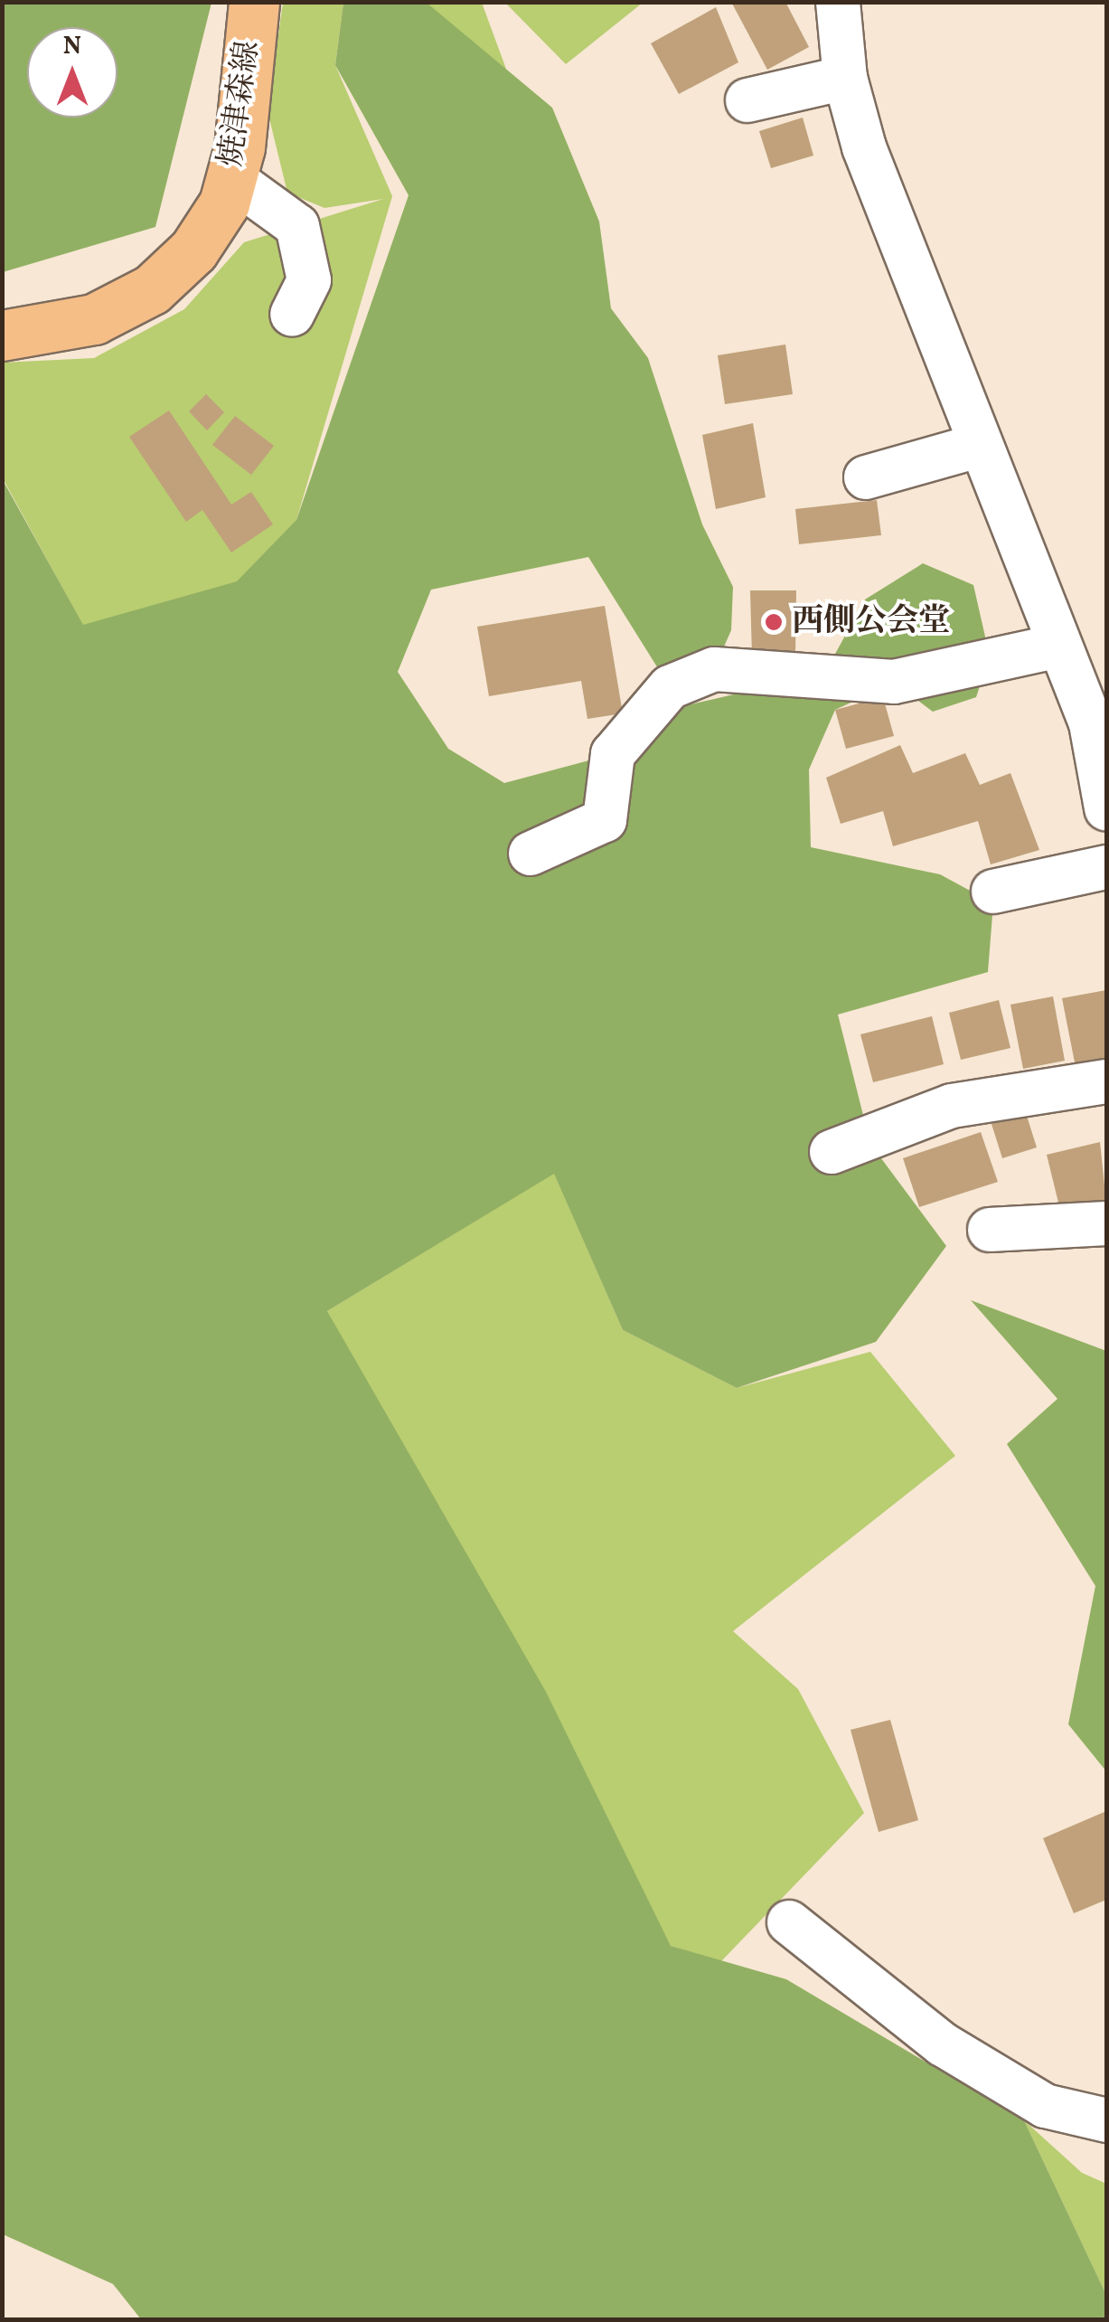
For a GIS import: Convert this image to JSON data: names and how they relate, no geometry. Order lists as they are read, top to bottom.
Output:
{
  "streets": {
    "main road": ["焼津森線"]
  },
  "places": ["西側公会堂"],
  "north": "top"
}
